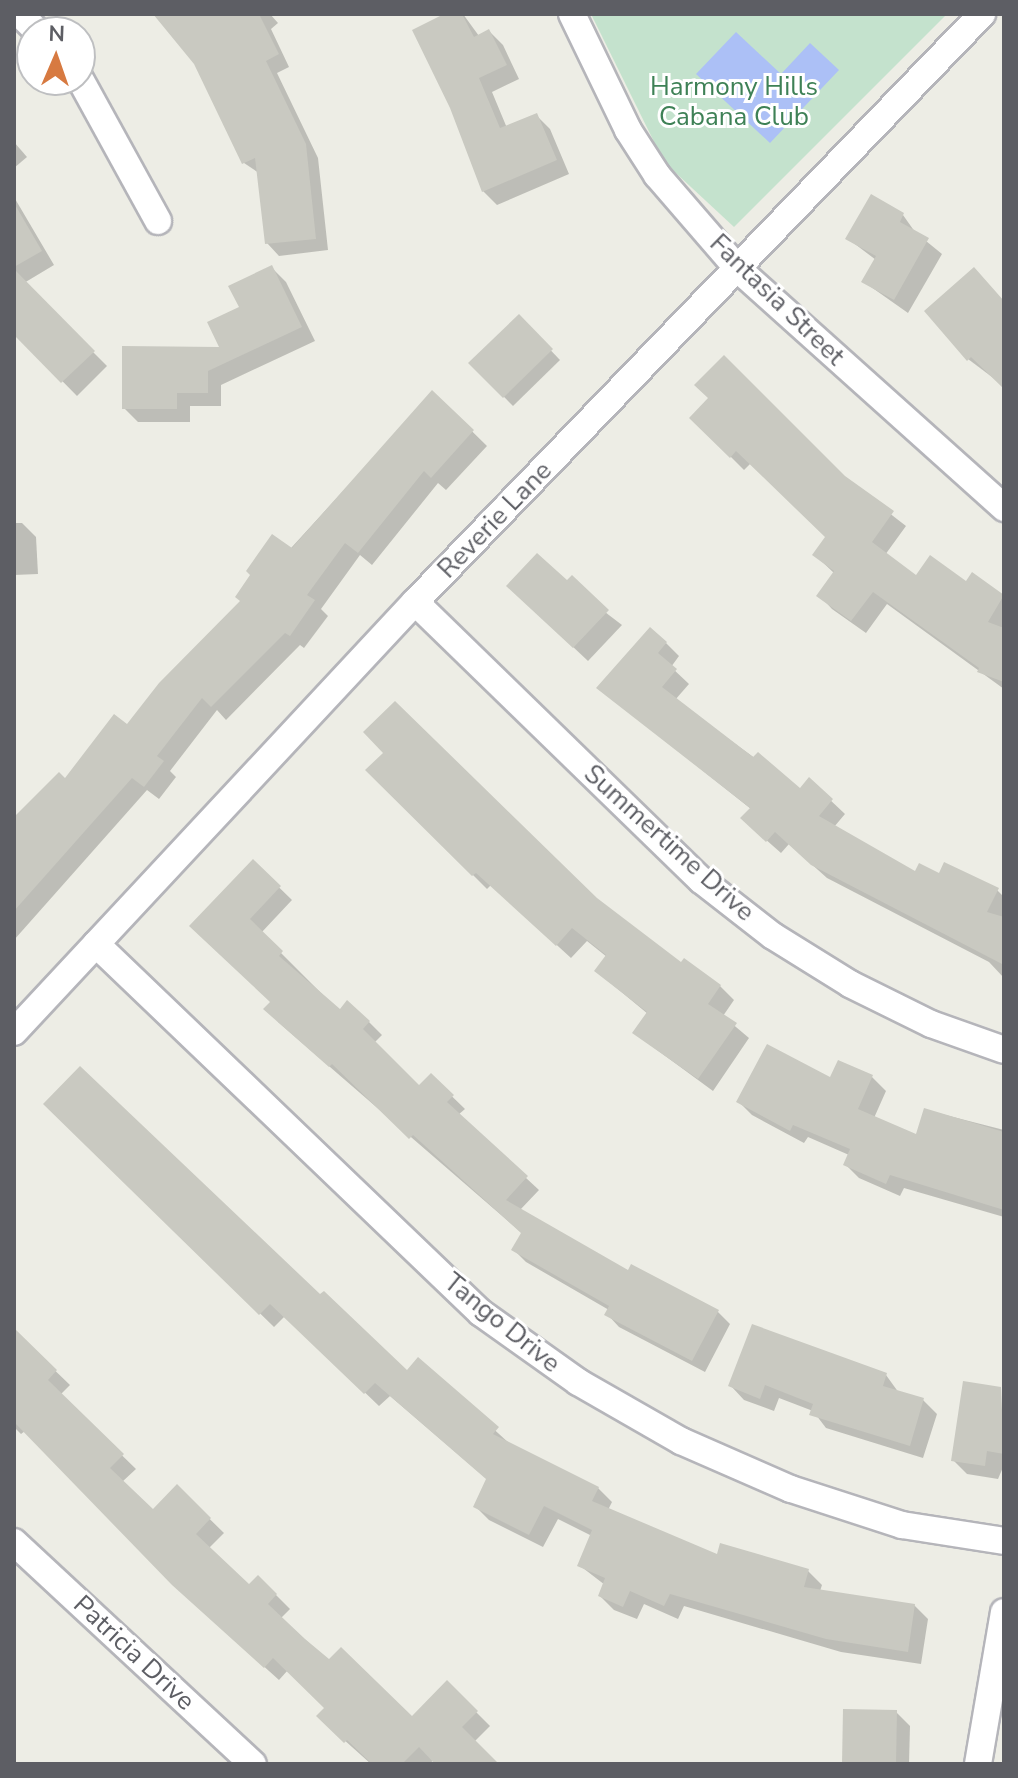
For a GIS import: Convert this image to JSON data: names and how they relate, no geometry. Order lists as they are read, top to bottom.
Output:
{
  "streets": {
    "street": [
      "Fantasia Street",
      "Reverie Lane",
      "Summertime Drive",
      "Tango Drive",
      "Patricia Drive"
    ]
  },
  "crossings": [
    ["Fantasia Street", "Reverie Lane"],
    ["Reverie Lane", "Summertime Drive"],
    ["Reverie Lane", "Tango Drive"]
  ],
  "parks": ["Harmony Hills Cabana Club"],
  "north": "top"
}
